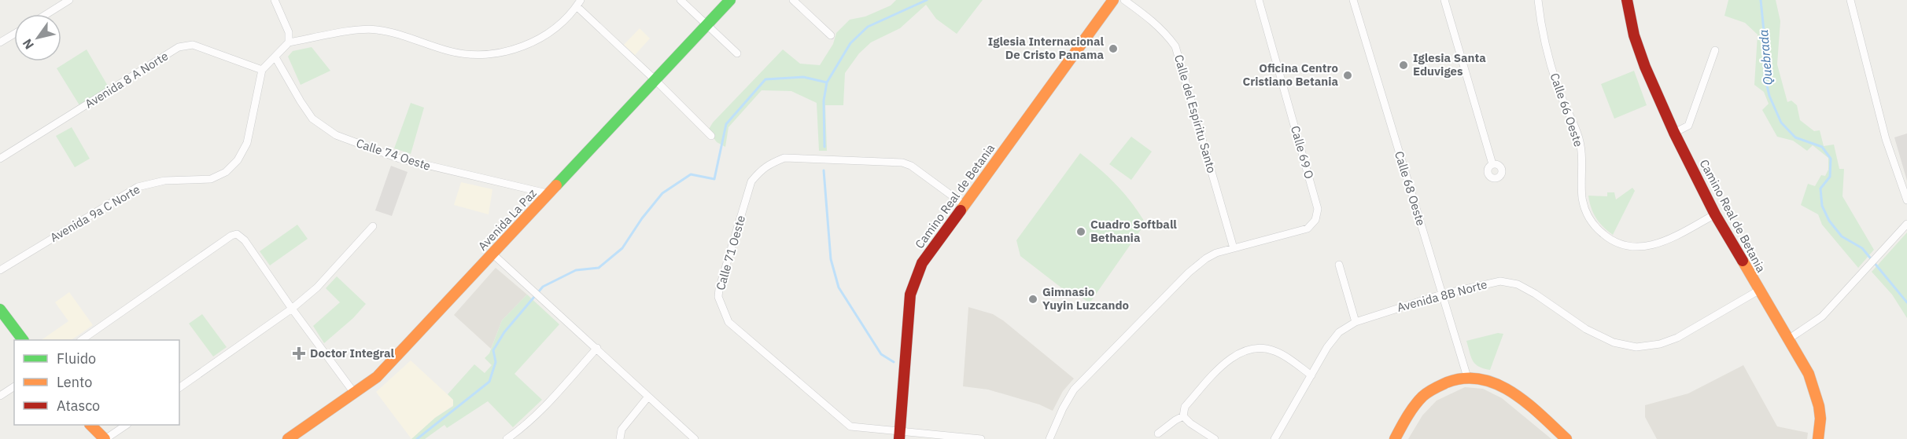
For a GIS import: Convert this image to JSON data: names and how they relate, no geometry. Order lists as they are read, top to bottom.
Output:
{
  "streets": {
    "street": [
      "Avenida 8 A Norte",
      "Calle 66 Oeste",
      "Calle del Espíritu Santo",
      "Calle 69 O",
      "Calle 74 Oeste",
      "Calle 68 Oeste",
      "Camino Real de Betania",
      "Avenida 9a C Norte",
      "Avenida La Paz",
      "Calle 71 Oeste",
      "Avenida 8B Norte"
    ]
  },
  "crossings": [
    ["Avenida 8 A Norte", "Avenida 9a C Norte"],
    ["Calle 66 Oeste", "Camino Real de Betania"],
    ["Calle del Espíritu Santo", "Calle 69 O"],
    ["Calle 74 Oeste", "Avenida La Paz"],
    ["Calle 68 Oeste", "Avenida 8B Norte"],
    ["Camino Real de Betania", "Calle 71 Oeste"],
    ["Camino Real de Betania", "Avenida 8B Norte"]
  ],
  "water": ["Quebrada"],
  "places": {
    "other": [
      "Iglesia Internacional De Cristo Panama",
      "Iglesia Santa Eduviges",
      "Oficina Centro Cristiano Betania",
      "Cuadro Softball Bethania",
      "Gimnasio Yuyin Luzcando"
    ],
    "health": ["Doctor Integral"]
  },
  "legend": ["Fluido", "Lento", "Atasco"],
  "north": "bottom left"
}
